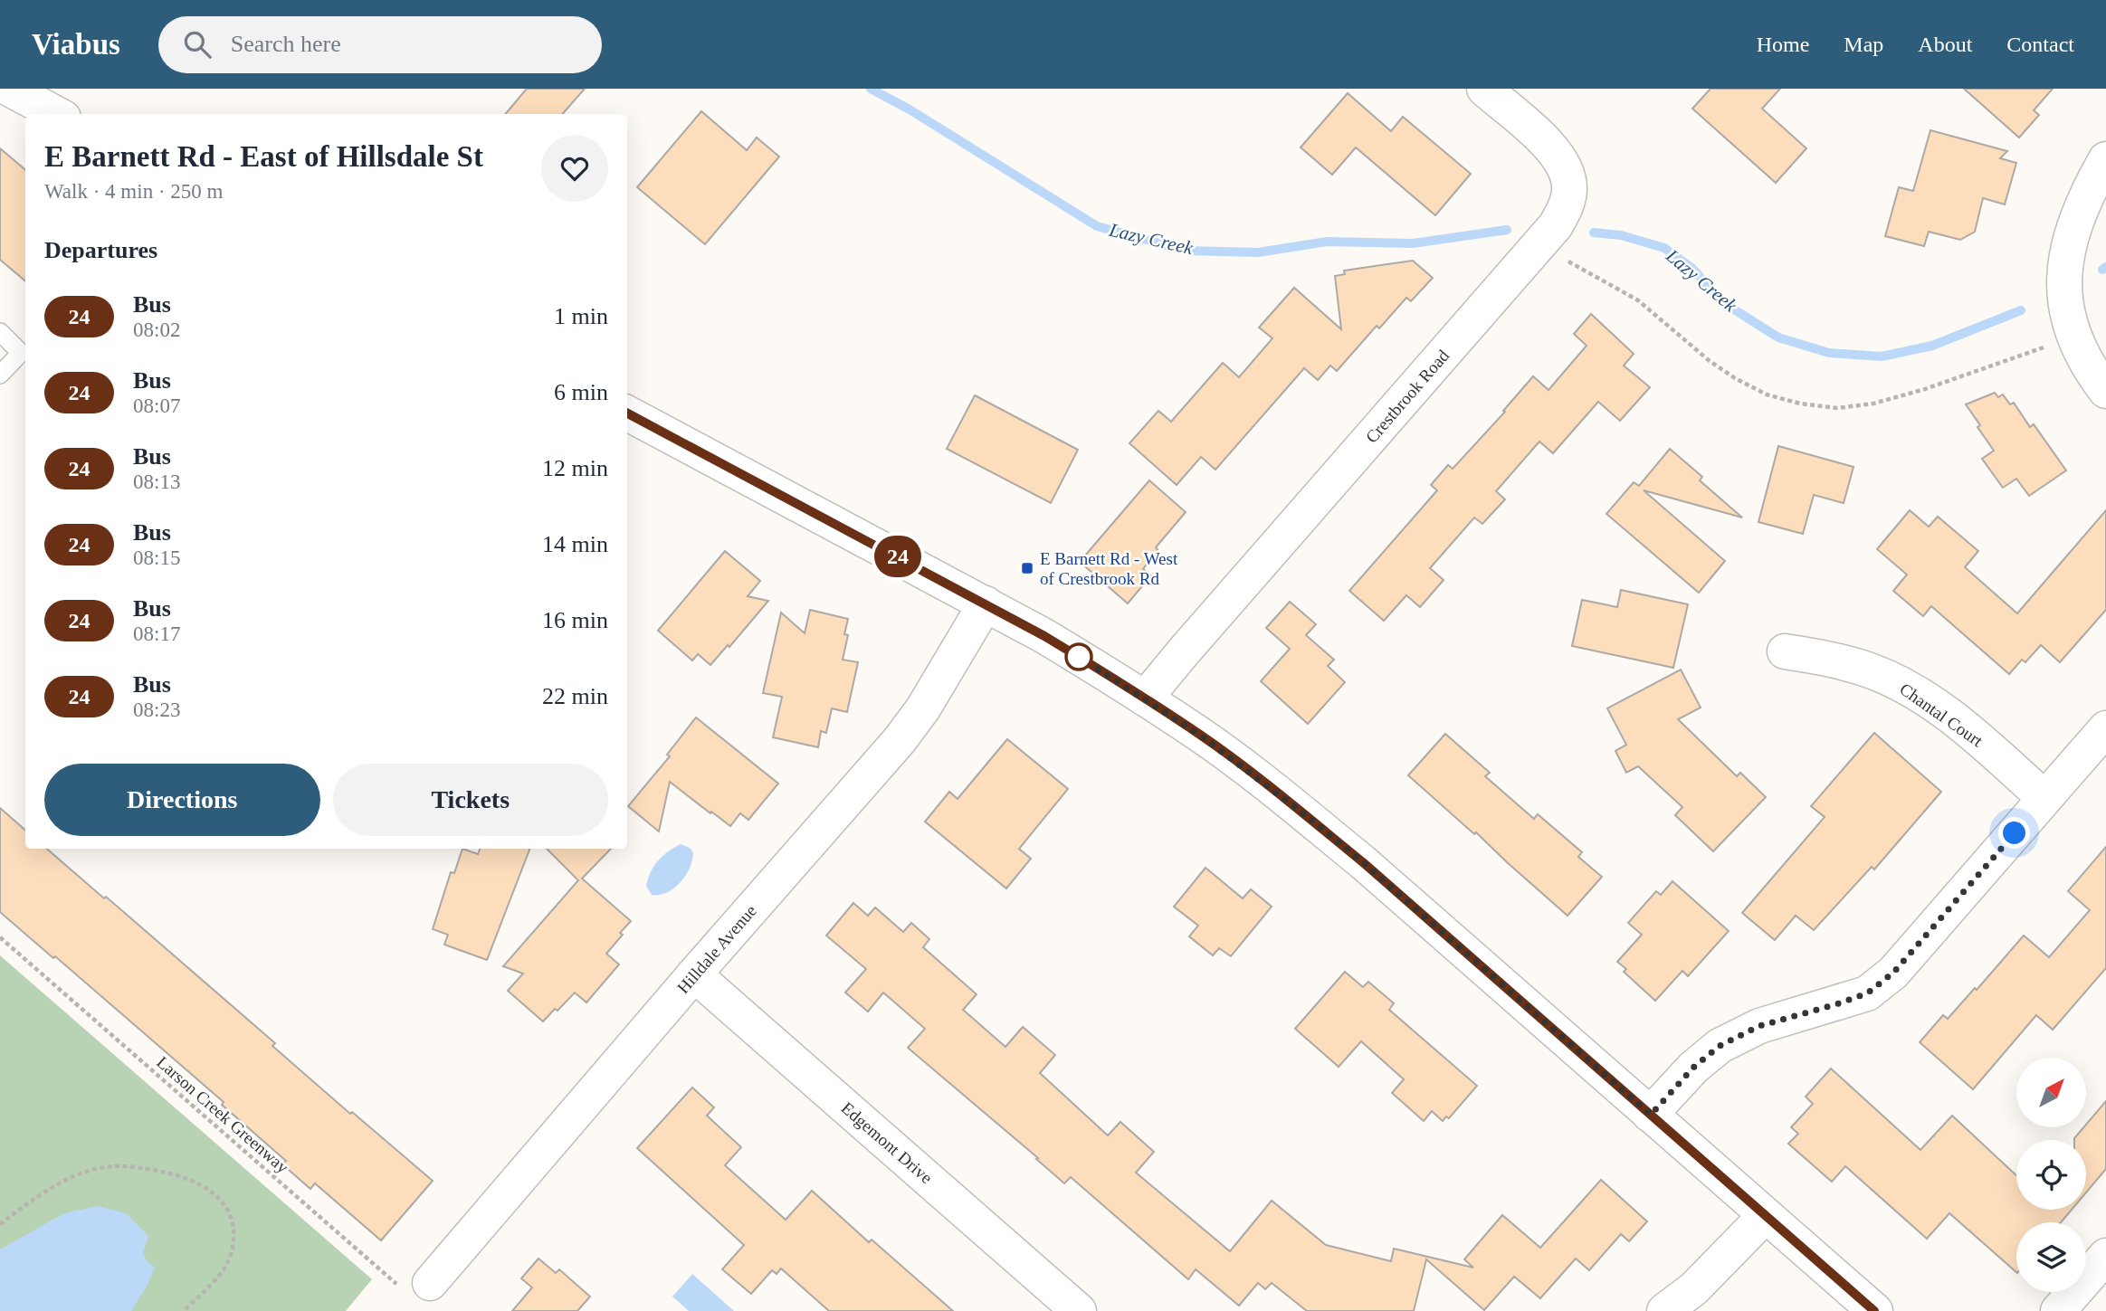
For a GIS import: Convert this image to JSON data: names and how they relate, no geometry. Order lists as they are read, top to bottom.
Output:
{
  "streets": {
    "street": [
      "Crestbrook Road",
      "Chantal Court",
      "Hilldale Avenue",
      "Edgemont Drive"
    ],
    "path": ["Larson Creek Greenway"]
  },
  "crossings": [
    ["Hilldale Avenue", "Larson Creek Greenway"],
    ["Hilldale Avenue", "Edgemont Drive"]
  ],
  "water": ["Lazy Creek"],
  "places": {
    "transit": ["E Barnett Rd - West of Crestbrook Rd"]
  },
  "lines": ["bus line 24"],
  "north": "top right",
  "page": {
    "header": "Viabus",
    "search": "Search here",
    "nav": [
      "Home",
      "Map",
      "About",
      "Contact"
    ],
    "on_map": "24",
    "heading": [
      ["E Barnett Rd - East of Hillsdale St", "Walk · 4 min · 250 m"],
      "Departures"
    ],
    "list": [
      {
        "mark": "24",
        "name": "Bus",
        "note": "08:02",
        "value": "1 min"
      },
      {
        "mark": "24",
        "name": "Bus",
        "note": "08:07",
        "value": "6 min"
      },
      {
        "mark": "24",
        "name": "Bus",
        "note": "08:13",
        "value": "12 min"
      },
      {
        "mark": "24",
        "name": "Bus",
        "note": "08:15",
        "value": "14 min"
      },
      {
        "mark": "24",
        "name": "Bus",
        "note": "08:17",
        "value": "16 min"
      },
      {
        "mark": "24",
        "name": "Bus",
        "note": "08:23",
        "value": "22 min"
      }
    ],
    "buttons": ["Directions", "Tickets"]
  }
}
